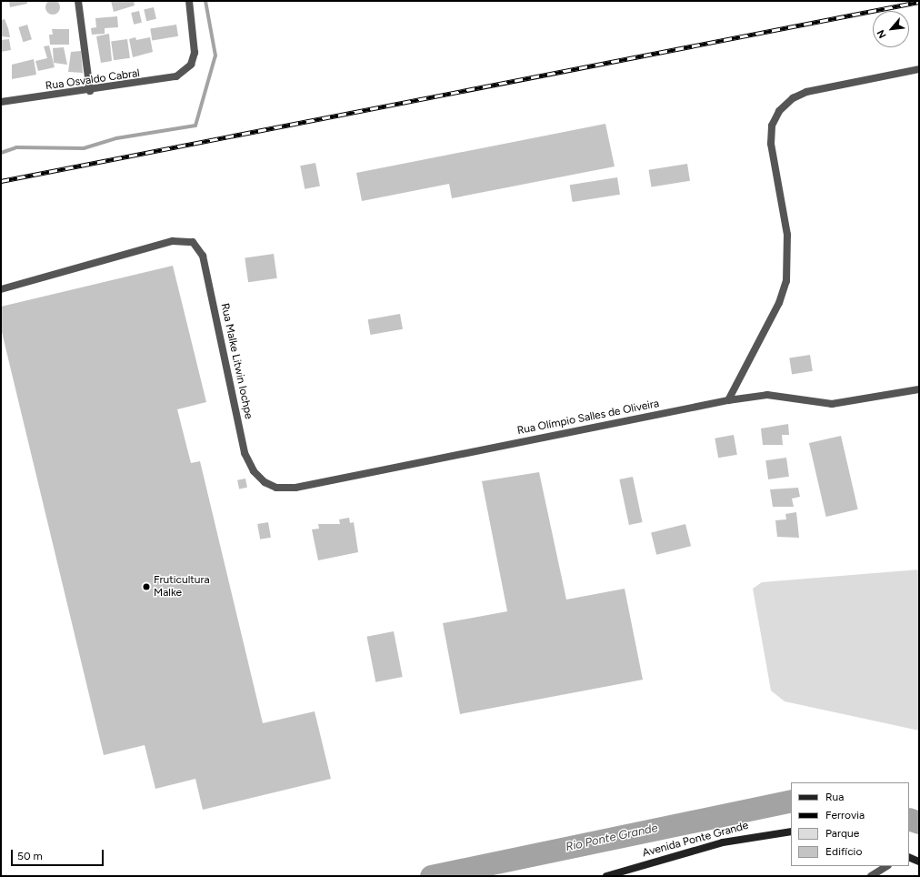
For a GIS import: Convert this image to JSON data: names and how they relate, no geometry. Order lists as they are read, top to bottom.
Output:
{
  "streets": {
    "street": [
      "Rua Osvaldo Cabral",
      "Rua Malke Litwin Iochpe",
      "Rua Olímpio Salles de Oliveira",
      "Avenida Ponte Grande"
    ]
  },
  "crossings": [
    ["Rua Malke Litwin Iochpe", "Rua Olímpio Salles de Oliveira"]
  ],
  "water": ["Rio Ponte Grande"],
  "places": ["Fruticultura Malke"],
  "legend": [
    "Rua",
    "Ferrovia",
    "Parque",
    "Edifício"
  ],
  "scale_bar": "50 m",
  "north": "bottom left"
}
